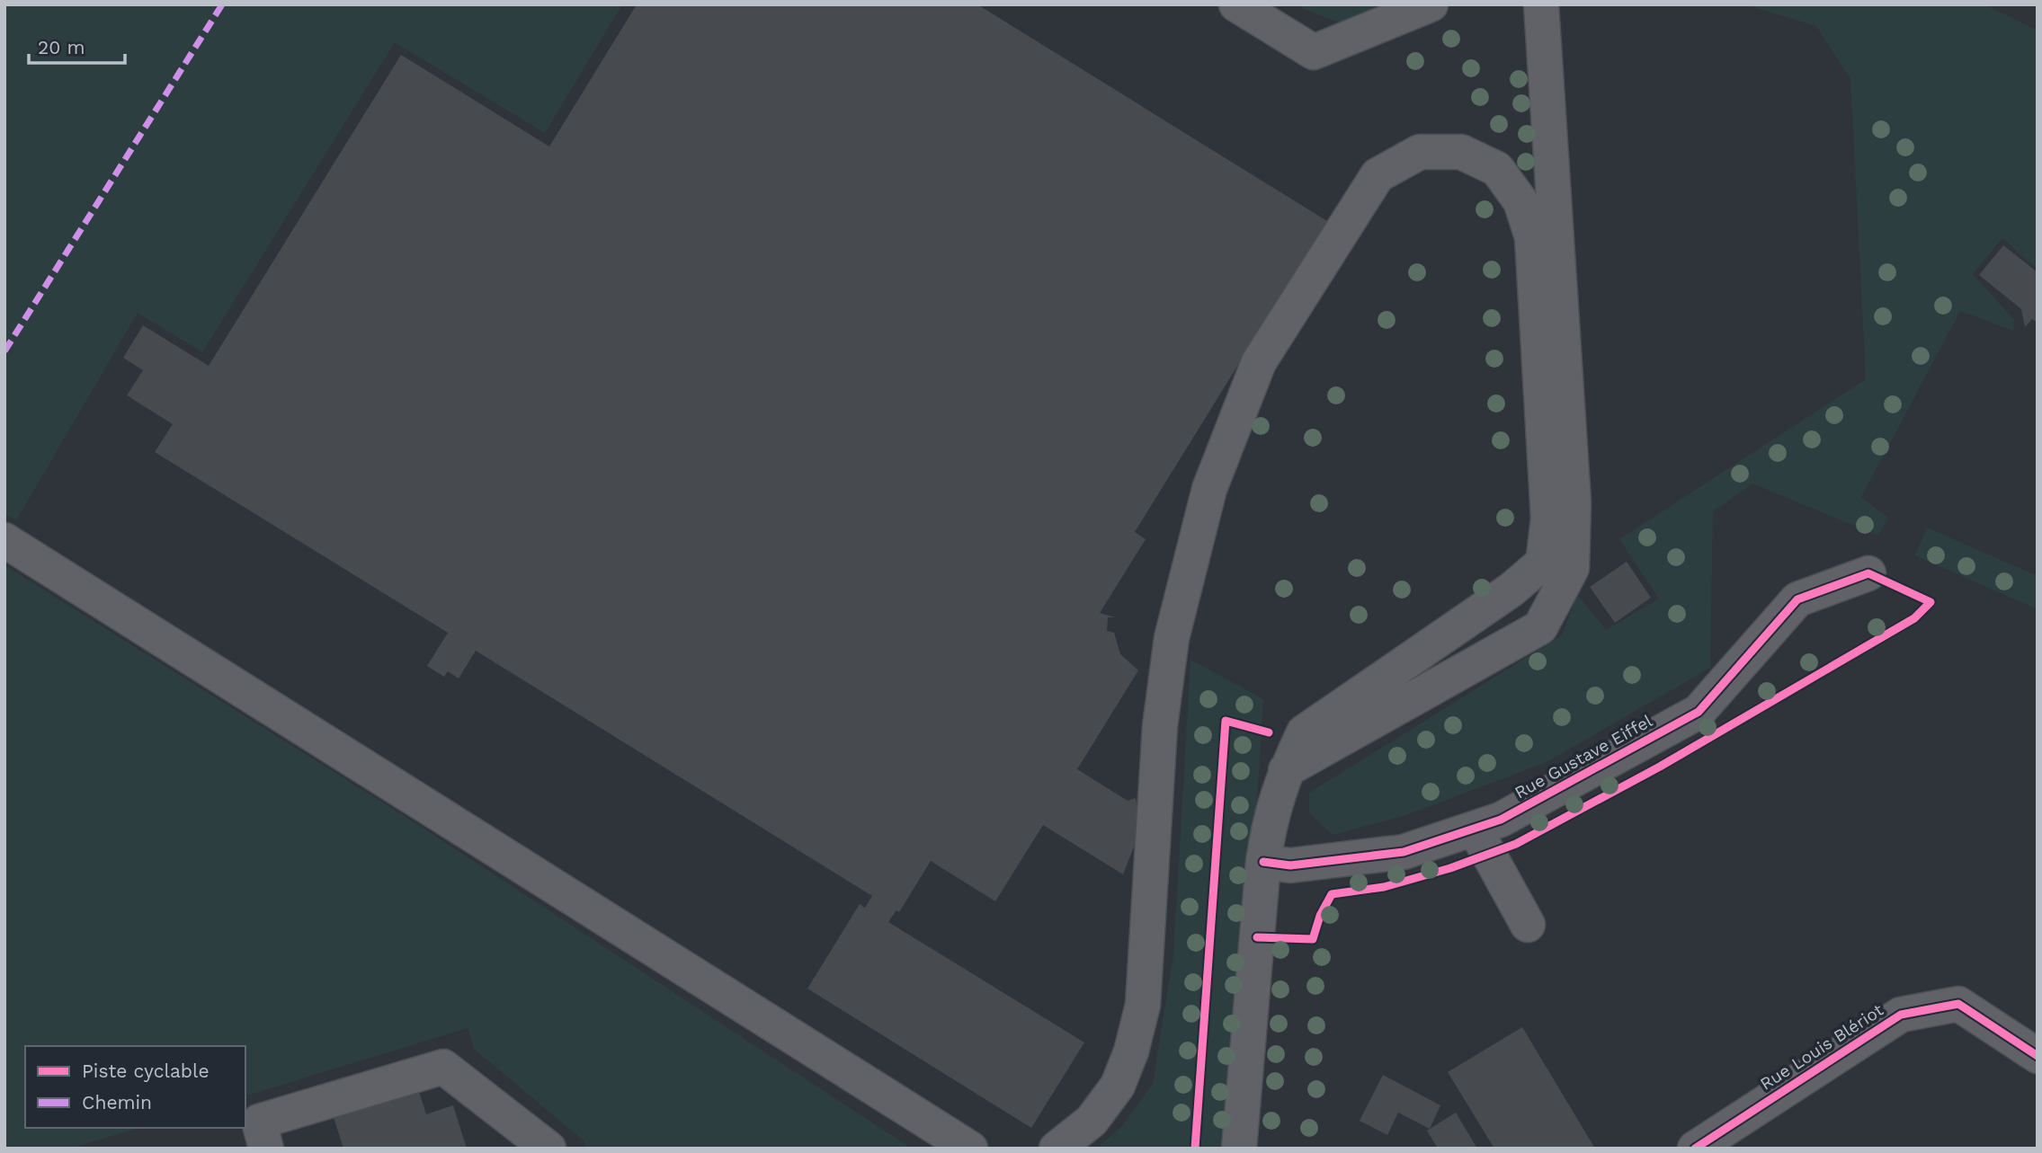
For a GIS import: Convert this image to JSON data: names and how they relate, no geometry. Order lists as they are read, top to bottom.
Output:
{
  "streets": {
    "street": ["Rue Gustave Eiffel", "Rue Louis Blériot"]
  },
  "legend": ["Piste cyclable", "Chemin"],
  "scale_bar": "20 m"
}
